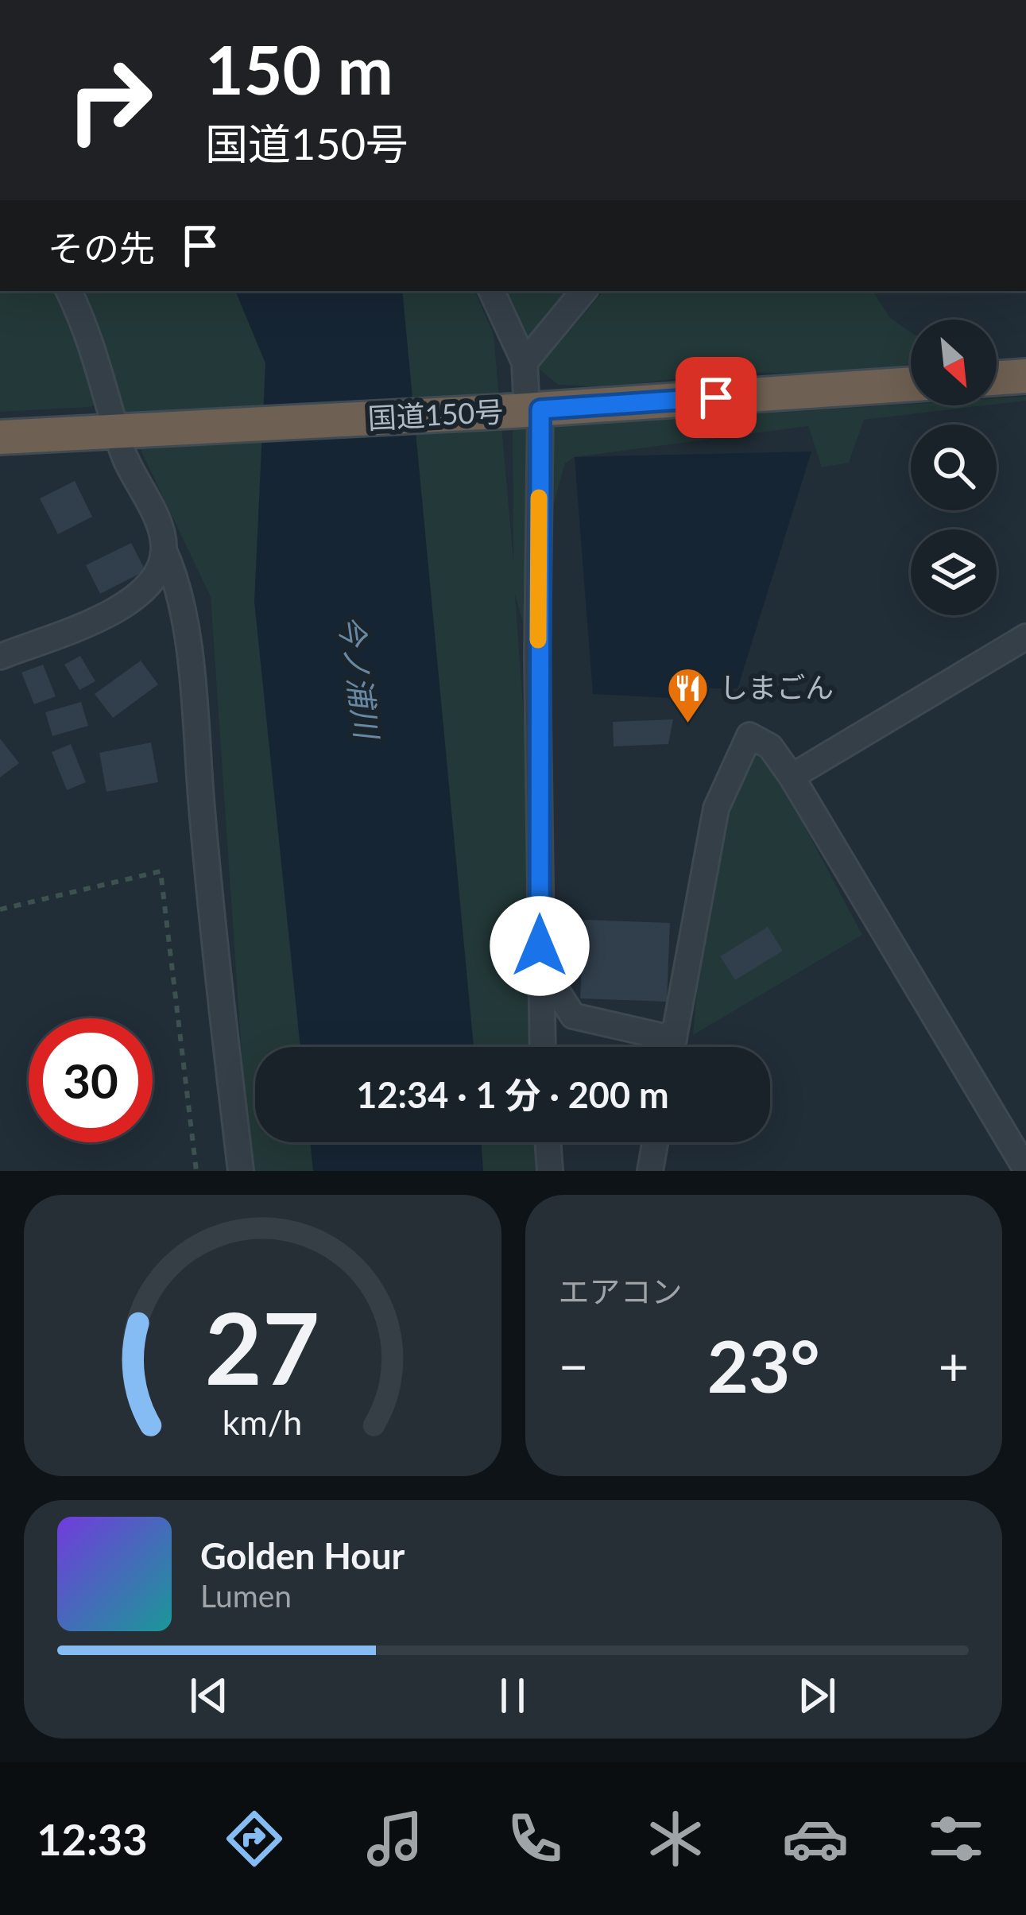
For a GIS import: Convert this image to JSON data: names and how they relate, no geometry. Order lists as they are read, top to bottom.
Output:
{
  "streets": {
    "highway": ["国道150号"]
  },
  "water": ["今ノ浦川"],
  "places": {
    "restaurant": ["しまごん"]
  },
  "north": "bottom right",
  "page": {
    "turn": ["150 m", "国道150号"],
    "then": "その先",
    "limit": "30",
    "trip": "12:34 · 1 分 · 200 m",
    "tile": "エアコン",
    "heat": ["−", "23°", "+"],
    "song": ["Golden Hour", "Lumen"],
    "tabs": "12:33",
    "gauge": ["27", "km/h"]
  }
}
